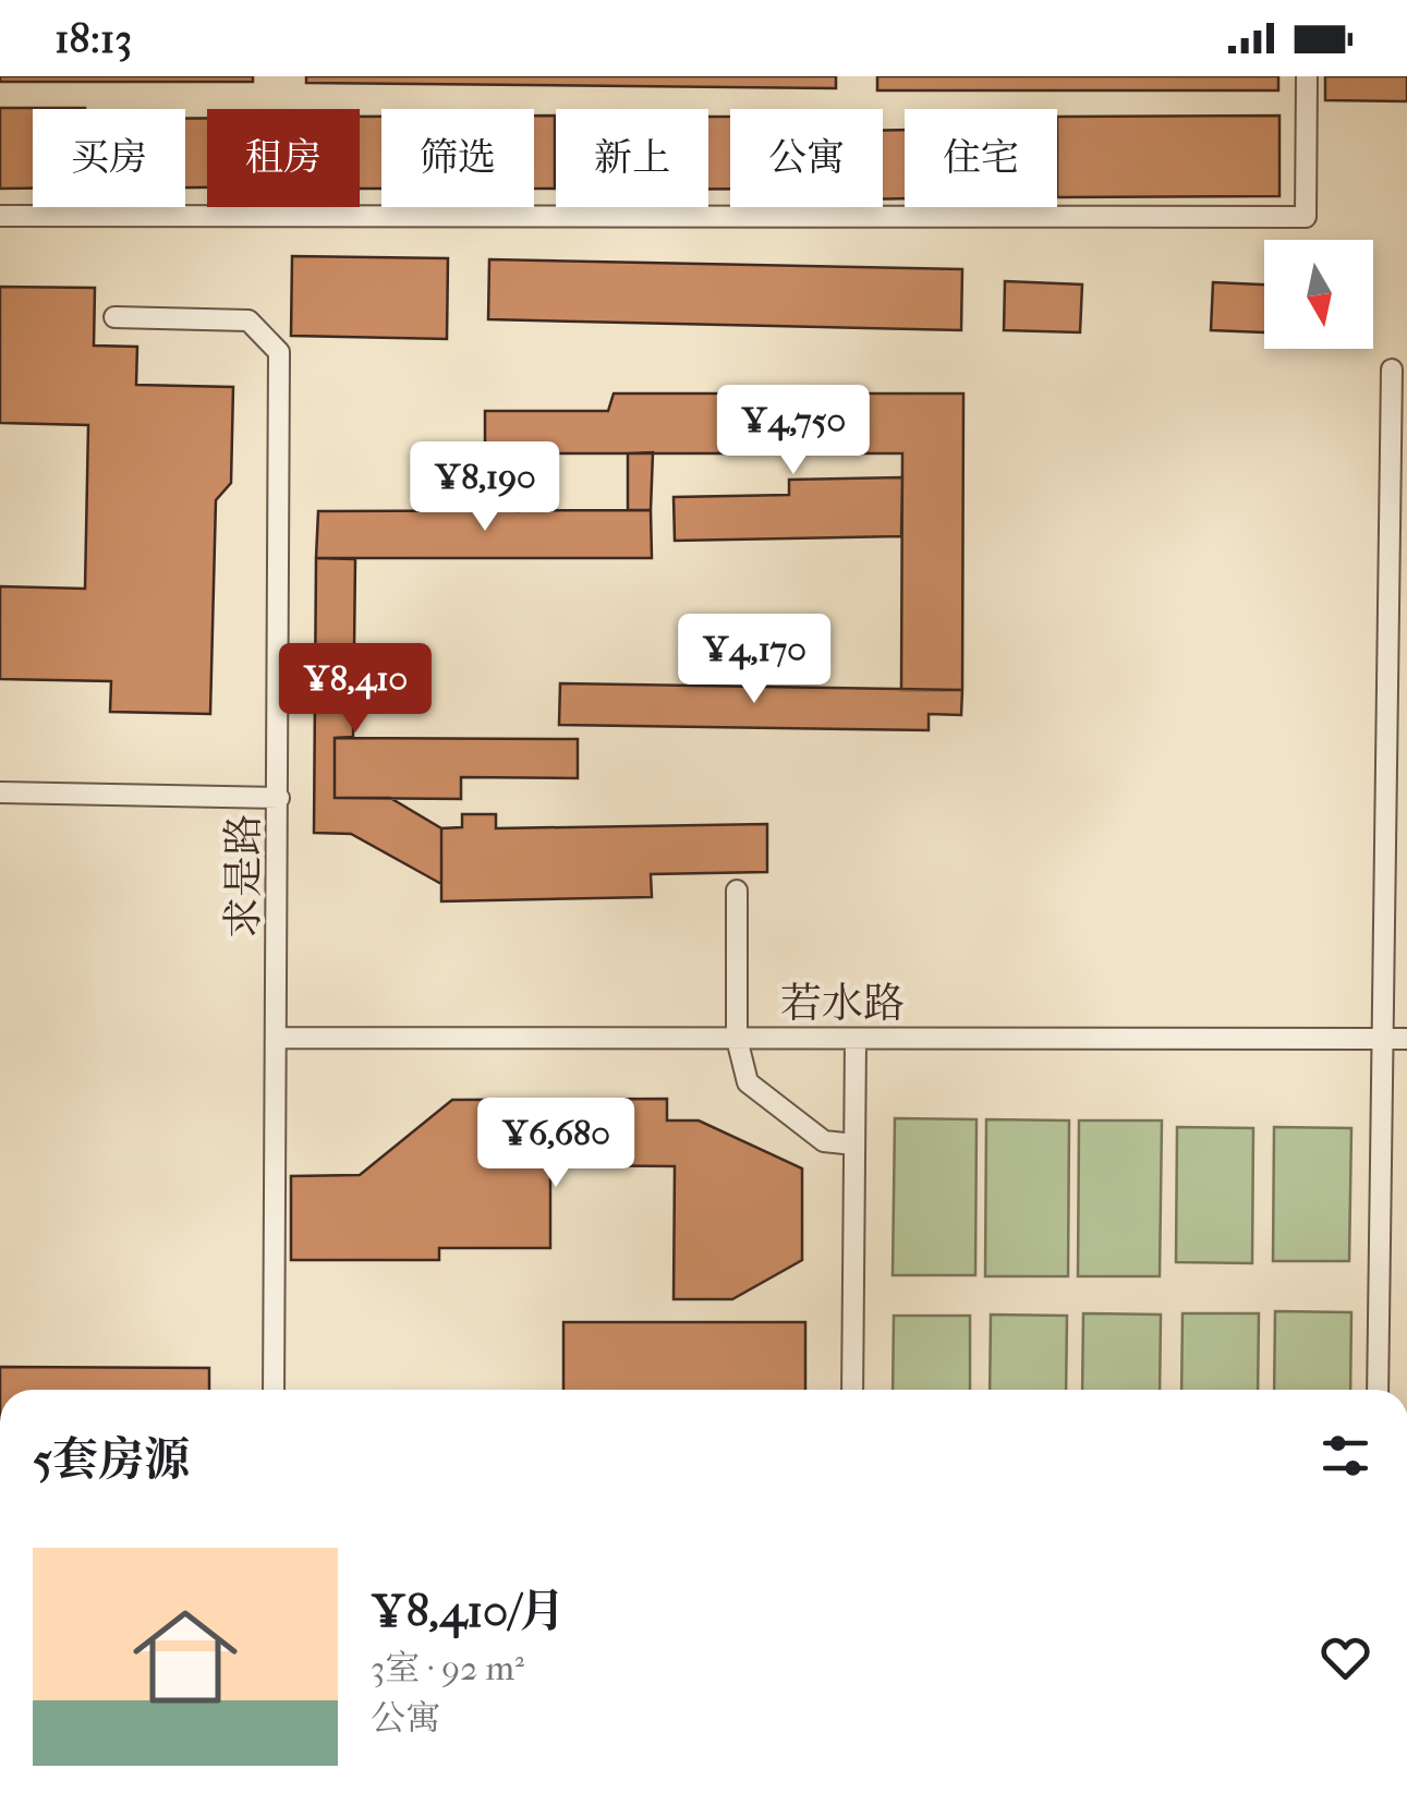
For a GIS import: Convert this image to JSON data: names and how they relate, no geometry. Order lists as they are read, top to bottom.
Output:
{
  "streets": {
    "lane": ["求是路", "若水路"]
  },
  "crossings": [
    ["求是路", "若水路"]
  ],
  "north": "bottom",
  "page": {
    "status": "18:13",
    "chip": [
      "买房",
      "租房",
      "筛选",
      "新上",
      "公寓",
      "住宅"
    ],
    "price": [
      "¥4,750",
      "¥8,190",
      "¥4,170",
      "¥8,410",
      "¥6,680"
    ],
    "heading": "5套房源",
    "list": [
      {
        "name": "¥8,410/月",
        "note": "3室 · 92 m² · 公寓"
      }
    ]
  }
}
